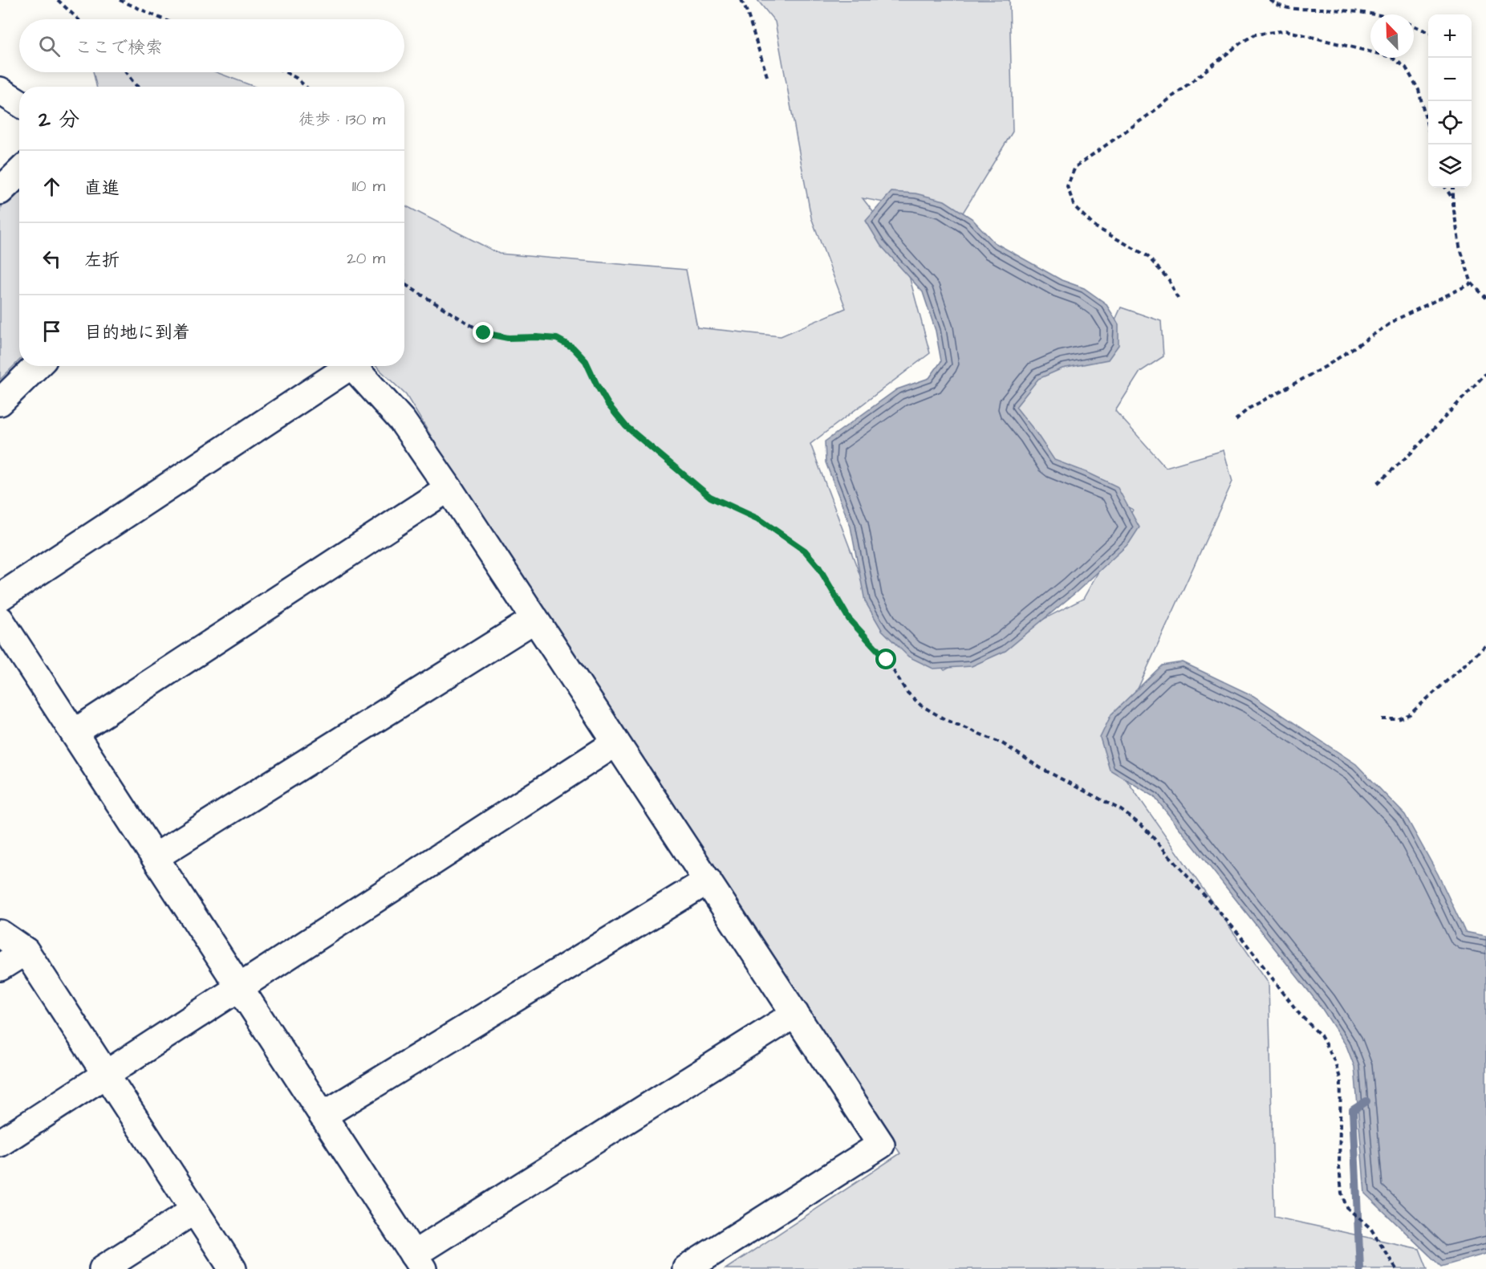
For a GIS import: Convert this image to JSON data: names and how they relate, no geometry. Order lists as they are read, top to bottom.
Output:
{
  "north": "top left",
  "page": {
    "map_buttons": ["+", "−"],
    "search": "ここで検索",
    "heading": ["2 分", "徒歩 · 130 m"],
    "list": [
      ["直進", "110 m"],
      ["左折", "20 m"],
      "目的地に到着"
    ]
  }
}
